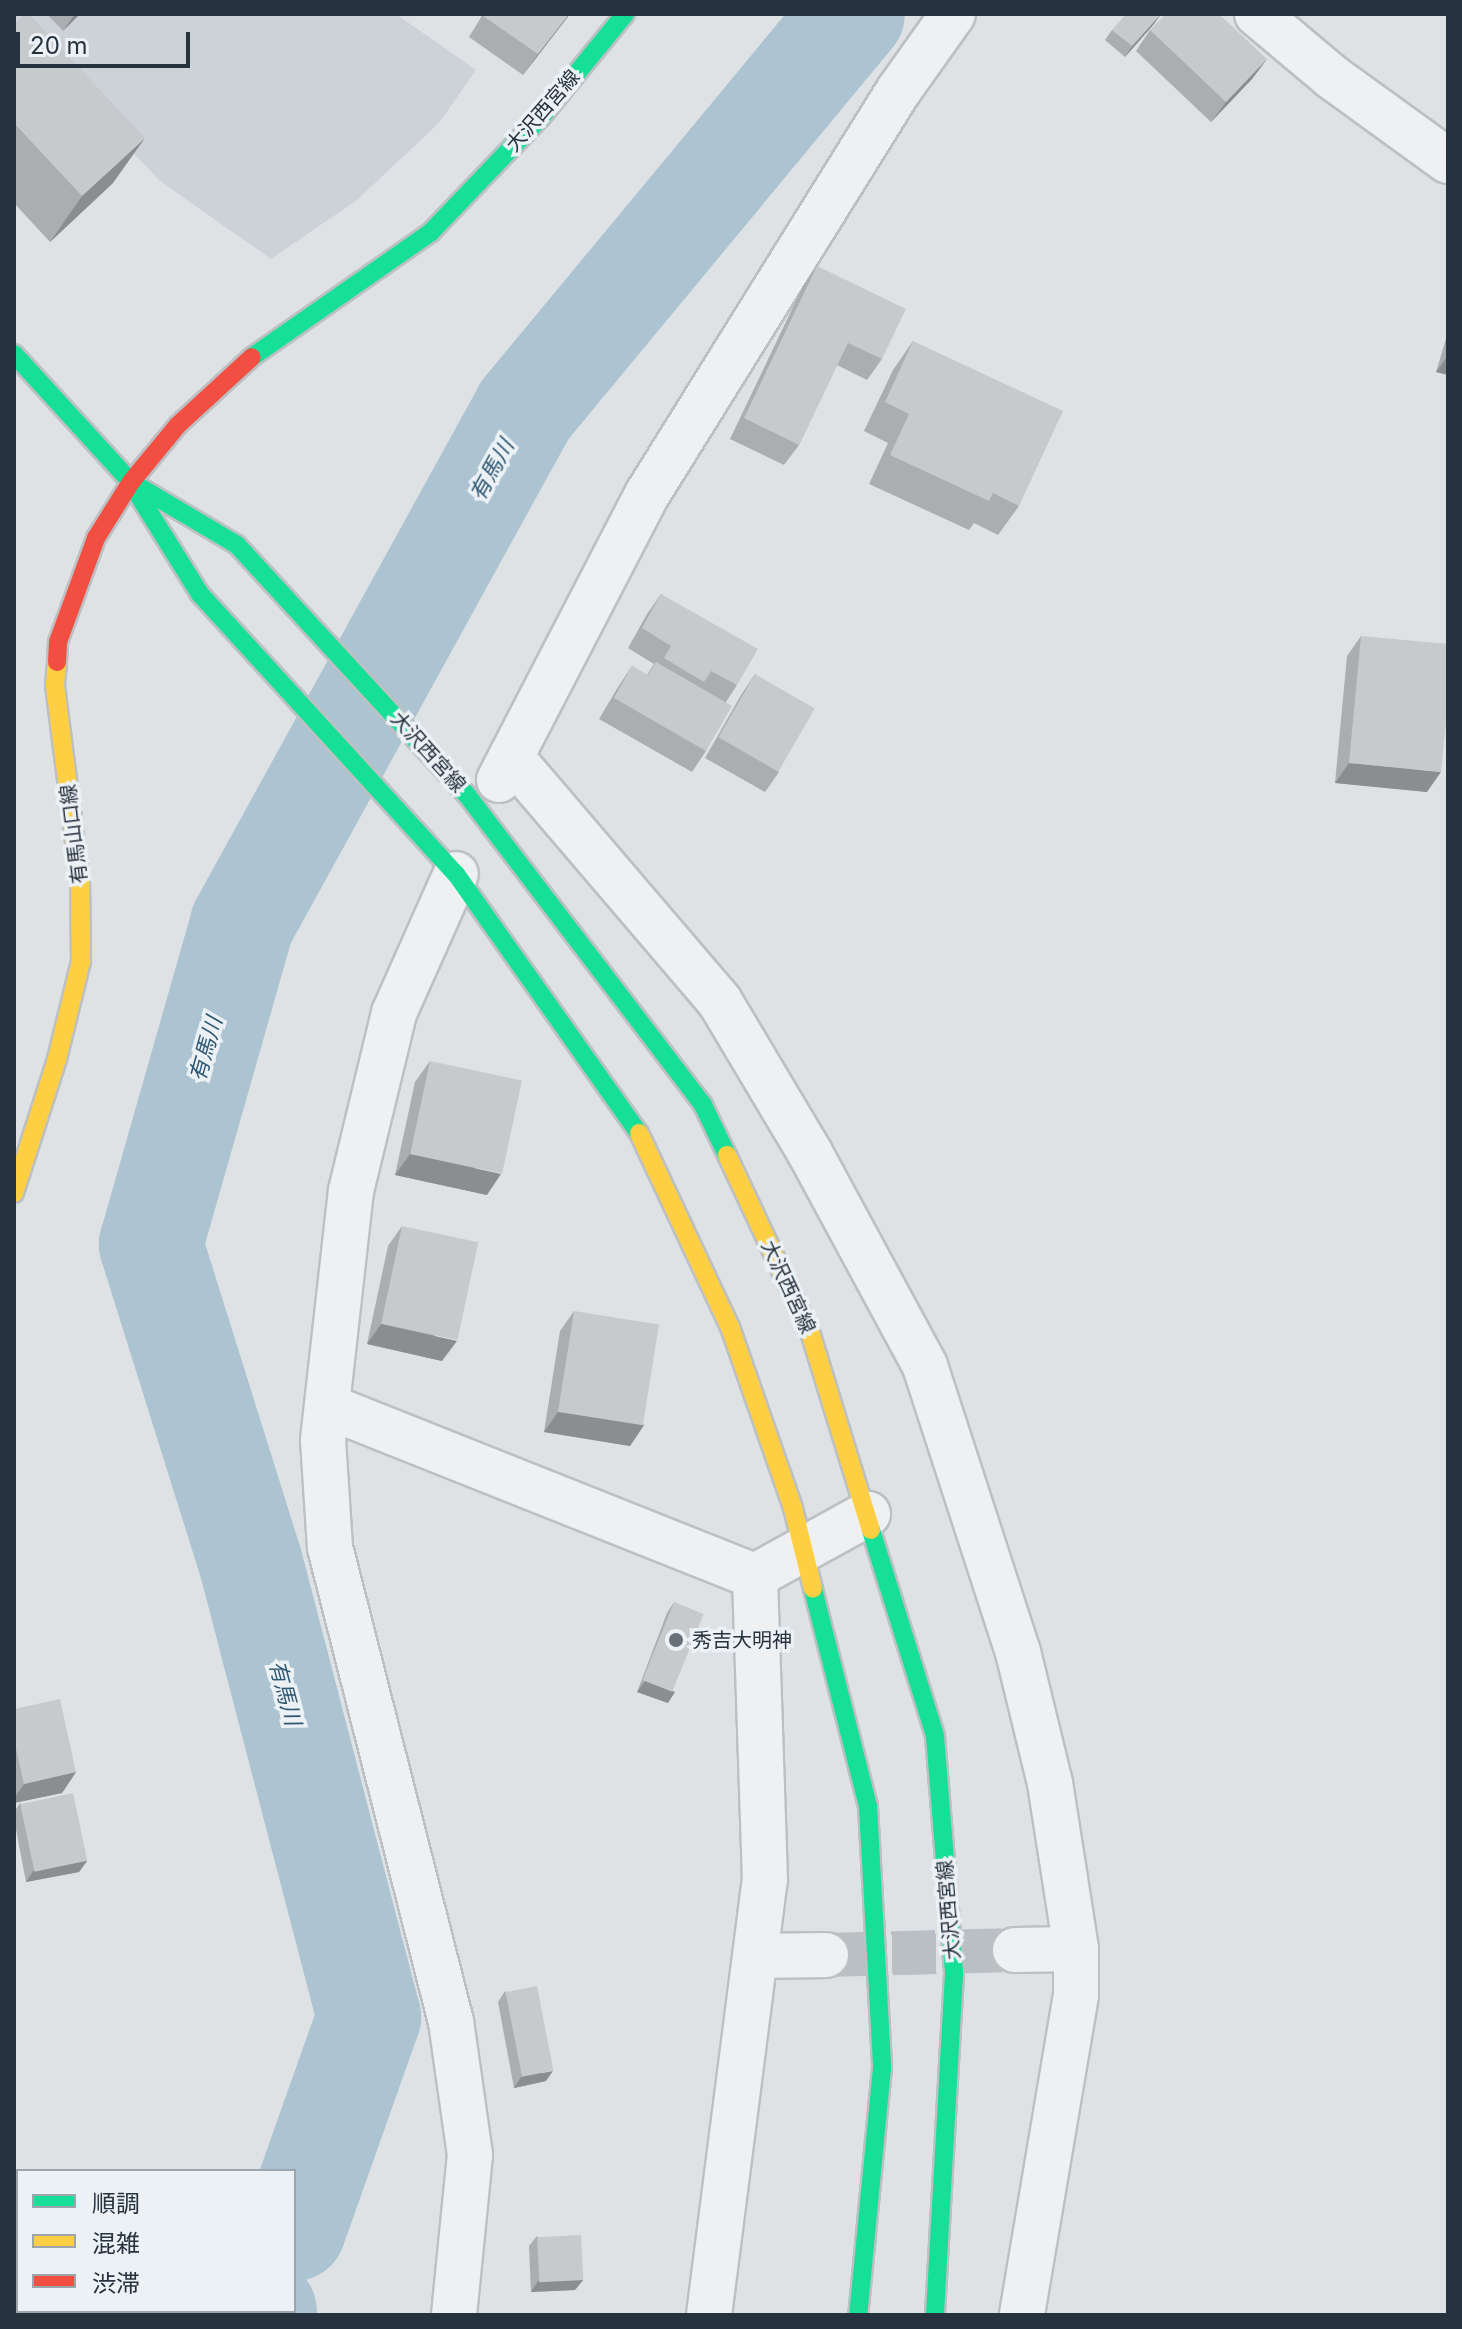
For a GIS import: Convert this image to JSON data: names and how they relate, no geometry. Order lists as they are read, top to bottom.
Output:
{
  "streets": {
    "main road": ["大沢西宮線", "有馬山口線"]
  },
  "crossings": [
    ["大沢西宮線", "有馬山口線"]
  ],
  "water": ["有馬川"],
  "places": ["秀吉大明神"],
  "legend": ["順調", "混雑", "渋滞"],
  "scale_bar": "20 m"
}
